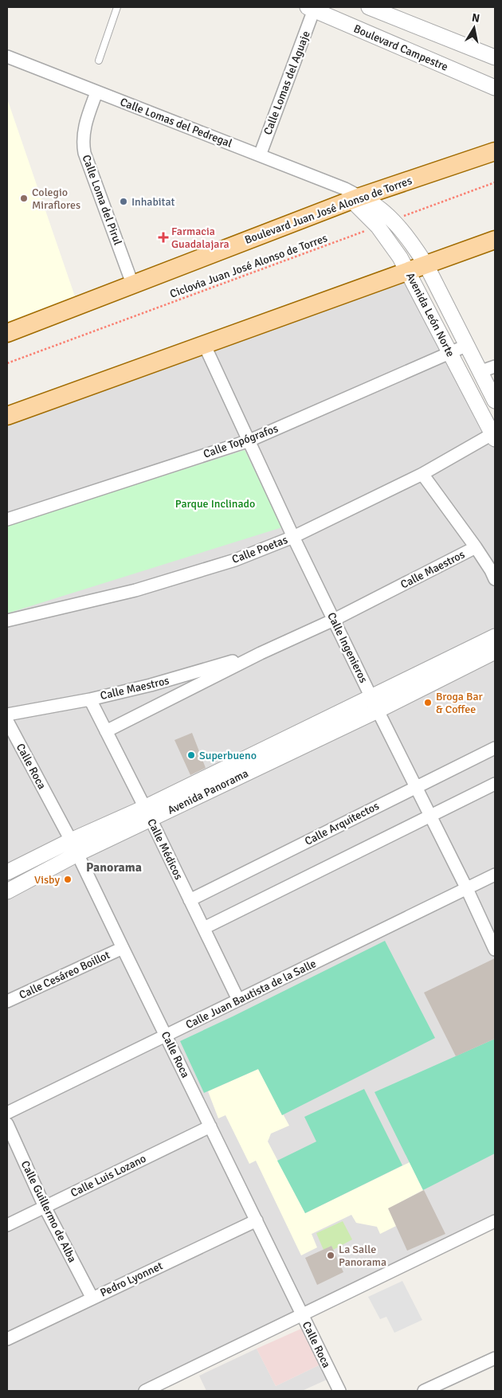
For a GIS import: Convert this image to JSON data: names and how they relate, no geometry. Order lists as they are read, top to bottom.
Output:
{
  "streets": {
    "main road": ["Boulevard Juan José Alonso de Torres"],
    "street": [
      "Boulevard Campestre",
      "Calle Lomas del Aguaje",
      "Calle Lomas del Pedregal",
      "Calle Loma del Pirul",
      "Avenida León Norte",
      "Calle Topógrafos",
      "Calle Poetas",
      "Calle Maestros",
      "Calle Ingenieros",
      "Calle Roca",
      "Avenida Panorama",
      "Calle Arquitectos",
      "Calle Médicos",
      "Calle Cesáreo Boillot",
      "Calle Juan Bautista de la Salle",
      "Calle Luis Lozano",
      "Calle Guillermo de Alba",
      "Pedro Lyonnet"
    ],
    "path": ["Ciclovia Juan José Alonso de Torres"]
  },
  "crossings": [
    ["Boulevard Campestre", "Calle Lomas del Aguaje"],
    ["Calle Lomas del Aguaje", "Calle Lomas del Pedregal"],
    ["Calle Lomas del Pedregal", "Calle Loma del Pirul"],
    ["Calle Lomas del Pedregal", "Boulevard Juan José Alonso de Torres"],
    ["Calle Lomas del Pedregal", "Avenida León Norte"],
    ["Calle Loma del Pirul", "Boulevard Juan José Alonso de Torres"],
    ["Boulevard Juan José Alonso de Torres", "Avenida León Norte"],
    ["Ciclovia Juan José Alonso de Torres", "Avenida León Norte"],
    ["Avenida León Norte", "Calle Topógrafos"],
    ["Avenida León Norte", "Calle Poetas"],
    ["Calle Topógrafos", "Calle Ingenieros"],
    ["Calle Poetas", "Calle Ingenieros"],
    ["Calle Maestros", "Calle Ingenieros"],
    ["Calle Maestros", "Calle Médicos"],
    ["Calle Ingenieros", "Avenida Panorama"],
    ["Calle Ingenieros", "Calle Arquitectos"],
    ["Calle Ingenieros", "Calle Juan Bautista de la Salle"],
    ["Calle Roca", "Avenida Panorama"],
    ["Calle Roca", "Calle Cesáreo Boillot"],
    ["Calle Roca", "Calle Juan Bautista de la Salle"],
    ["Calle Roca", "Calle Luis Lozano"],
    ["Calle Roca", "Pedro Lyonnet"],
    ["Avenida Panorama", "Calle Médicos"],
    ["Calle Arquitectos", "Calle Médicos"],
    ["Calle Médicos", "Calle Juan Bautista de la Salle"],
    ["Calle Luis Lozano", "Calle Guillermo de Alba"],
    ["Calle Guillermo de Alba", "Pedro Lyonnet"]
  ],
  "districts": ["Panorama"],
  "parks": ["Parque Inclinado"],
  "places": {
    "other": [
      "Colegio Miraflores",
      "Inhabitat",
      "Broga Bar & Coffee",
      "Superbueno",
      "Visby",
      "La Salle Panorama"
    ],
    "health": ["Farmacia Guadalajara"]
  },
  "north": "top"
}
